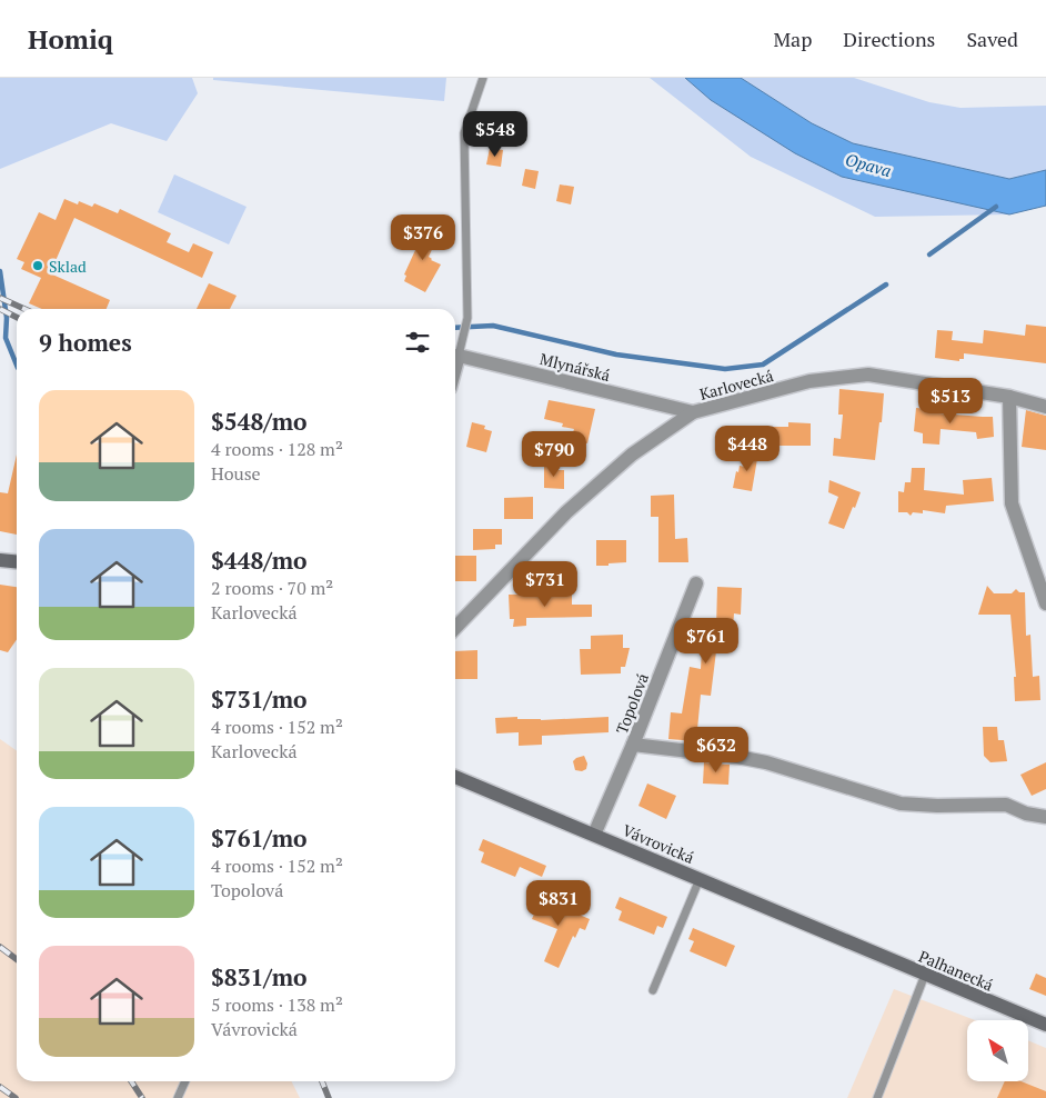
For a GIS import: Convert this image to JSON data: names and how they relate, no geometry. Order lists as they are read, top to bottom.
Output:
{
  "streets": {
    "street": [
      "Mlynářská",
      "Karlovecká",
      "Topolová",
      "Vávrovická",
      "Palhanecká"
    ]
  },
  "crossings": [
    ["Mlynářská", "Karlovecká"],
    ["Topolová", "Vávrovická"],
    ["Vávrovická", "Palhanecká"]
  ],
  "water": ["Opava"],
  "places": ["Sklad"],
  "north": "top left",
  "page": {
    "header": "Homiq",
    "nav": ["Map", "Directions", "Saved"],
    "price": [
      "$548",
      "$376",
      "$513",
      "$448",
      "$790",
      "$731",
      "$761",
      "$632",
      "$831"
    ],
    "heading": "9 homes",
    "list": [
      {
        "name": "$548/mo",
        "note": "4 rooms · 128 m² · House"
      },
      {
        "name": "$448/mo",
        "note": "2 rooms · 70 m² · Karlovecká"
      },
      {
        "name": "$731/mo",
        "note": "4 rooms · 152 m² · Karlovecká"
      },
      {
        "name": "$761/mo",
        "note": "4 rooms · 152 m² · Topolová"
      },
      {
        "name": "$831/mo",
        "note": "5 rooms · 138 m² · Vávrovická"
      }
    ]
  }
}
